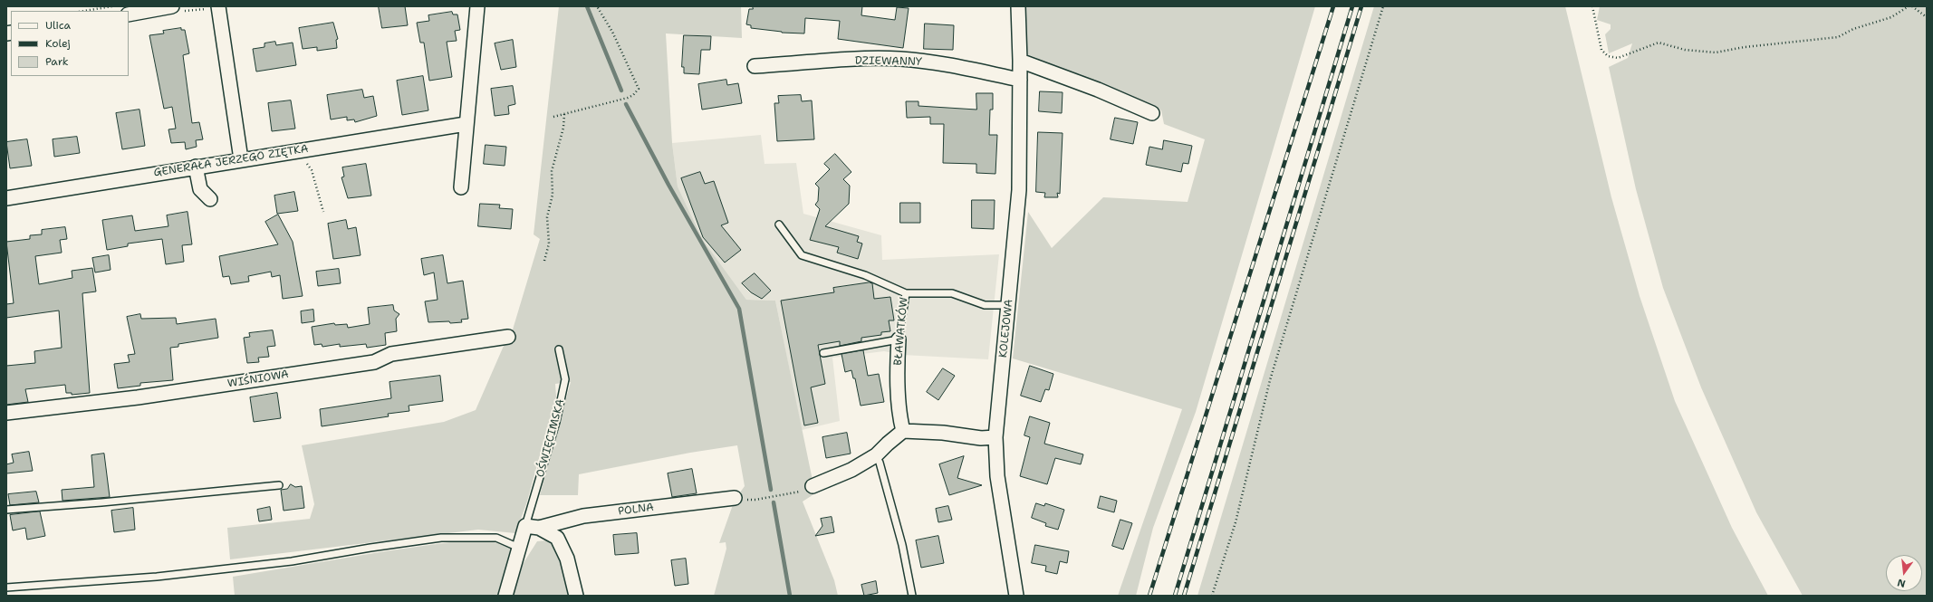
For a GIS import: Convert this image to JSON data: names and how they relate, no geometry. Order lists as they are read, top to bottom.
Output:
{
  "streets": {
    "street": [
      "DZIEWANNY",
      "GENERAŁA JERZEGO ZIĘTKA",
      "KOLEJOWA",
      "BŁAWATKÓW",
      "WIŚNIOWA",
      "POLNA"
    ],
    "lane": ["OŚWIĘCIMSKA"]
  },
  "crossings": [
    ["DZIEWANNY", "KOLEJOWA"],
    ["OŚWIĘCIMSKA", "POLNA"]
  ],
  "legend": ["Ulica", "Kolej", "Park"],
  "north": "bottom"
}
